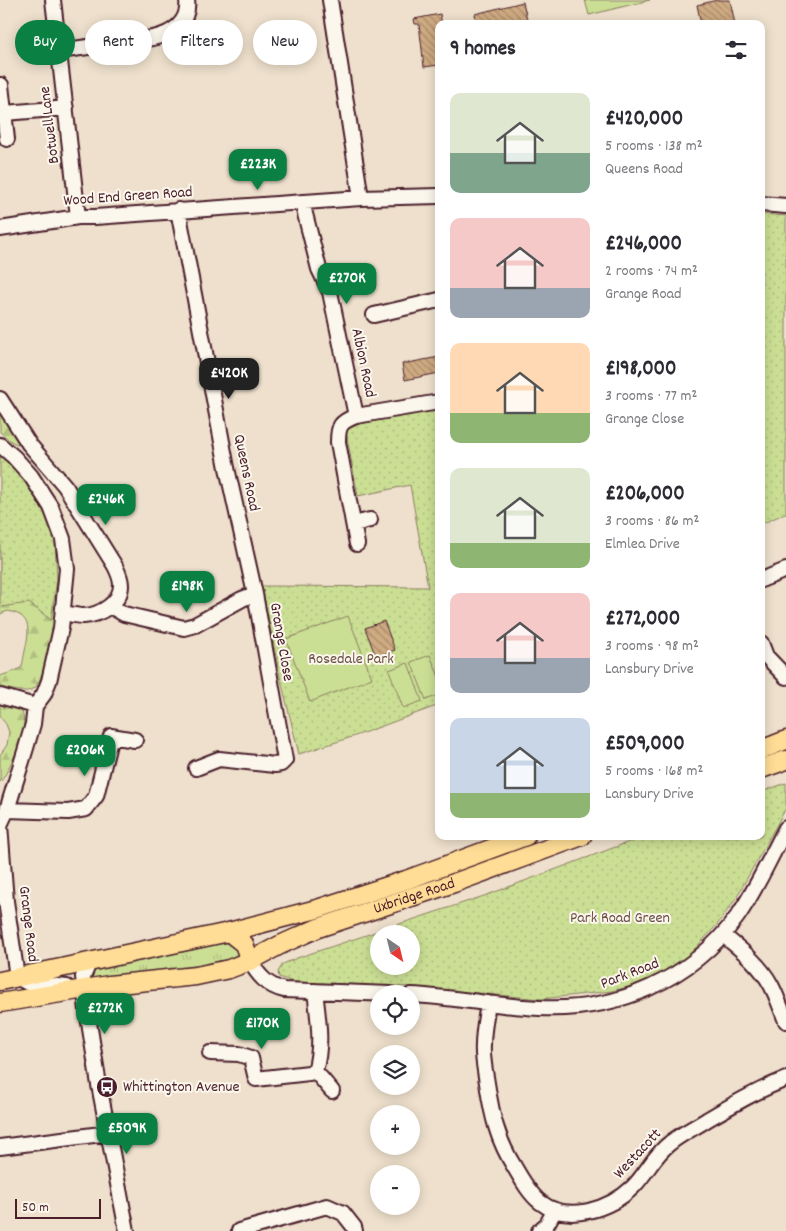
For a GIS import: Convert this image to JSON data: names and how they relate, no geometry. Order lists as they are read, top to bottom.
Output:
{
  "streets": {
    "main road": ["Uxbridge Road"],
    "street": [
      "Botwell Lane",
      "Wood End Green Road",
      "Albion Road",
      "Queens Road",
      "Grange Close",
      "Grange Road",
      "Park Road",
      "Westacott"
    ]
  },
  "crossings": [
    ["Botwell Lane", "Wood End Green Road"],
    ["Wood End Green Road", "Albion Road"],
    ["Wood End Green Road", "Queens Road"],
    ["Queens Road", "Grange Close"],
    ["Uxbridge Road", "Grange Road"],
    ["Park Road", "Westacott"]
  ],
  "parks": ["Rosedale Park", "Park Road Green"],
  "places": {
    "bus stop": ["Whittington Avenue"]
  },
  "scale_bar": "50 m",
  "north": "bottom right",
  "page": {
    "chip": [
      "Buy",
      "Rent",
      "Filters",
      "New"
    ],
    "heading": "9 homes",
    "list": [
      {
        "name": "£420,000",
        "note": "5 rooms · 138 m² · Queens Road"
      },
      {
        "name": "£246,000",
        "note": "2 rooms · 74 m² · Grange Road"
      },
      {
        "name": "£198,000",
        "note": "3 rooms · 77 m² · Grange Close"
      },
      {
        "name": "£206,000",
        "note": "3 rooms · 86 m² · Elmlea Drive"
      },
      {
        "name": "£272,000",
        "note": "3 rooms · 98 m² · Lansbury Drive"
      },
      {
        "name": "£509,000",
        "note": "5 rooms · 168 m² · Lansbury Drive"
      }
    ],
    "price": [
      "£223K",
      "£270K",
      "£420K",
      "£246K",
      "£198K",
      "£206K",
      "£272K",
      "£170K",
      "£509K"
    ],
    "map_buttons": ["+", "−"],
    "scale": "50 m"
  }
}
